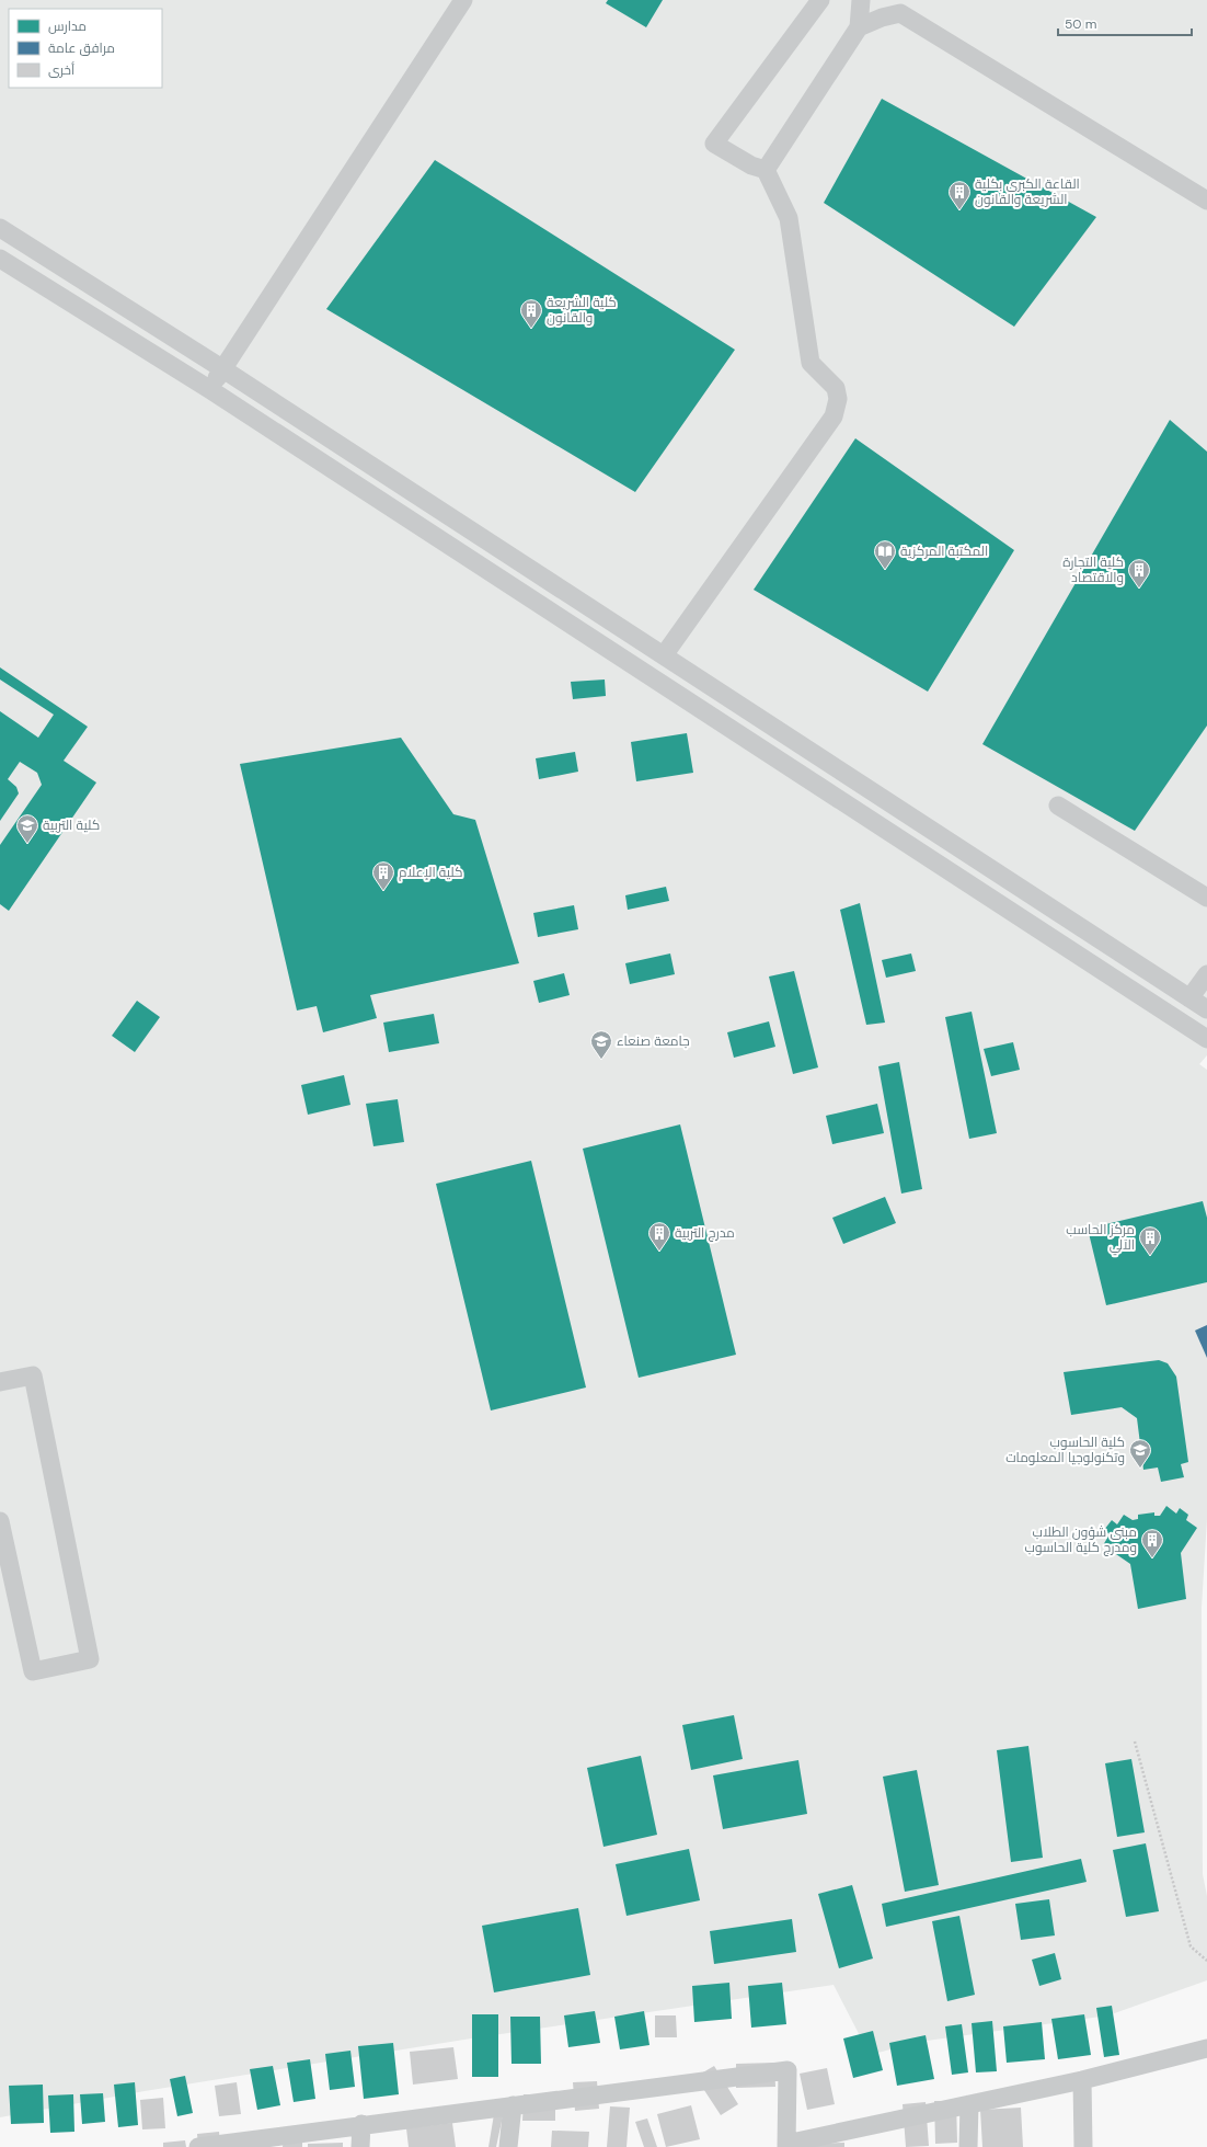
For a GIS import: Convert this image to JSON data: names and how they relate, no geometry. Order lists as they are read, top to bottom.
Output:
{
  "places": {
    "building": [
      "القاعة الكبرى بكلية الشريعة والقانون",
      "كلية الشريعة والقانون",
      "كلية التجارة والاقتصاد",
      "كلية الإعلام",
      "مدرج التربية",
      "مركز الحاسب الآلي",
      "مبنى شؤون الطلاب ومدرج كلية الحاسوب"
    ],
    "library": ["المكتبة المركزية"],
    "school or university": ["كلية التربية", "جامعة صنعاء", "كلية الحاسوب وتكنولوجيا المعلومات"]
  },
  "legend": ["مدارس", "مرافق عامة", "أخرى"],
  "scale_bar": "50 m"
}
